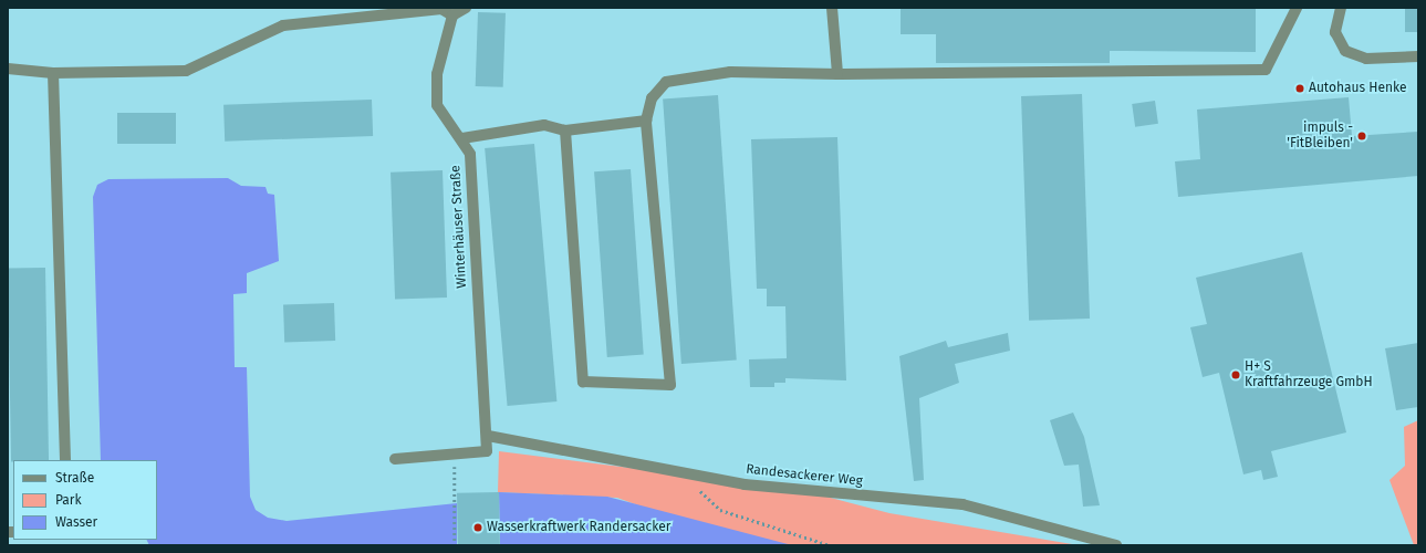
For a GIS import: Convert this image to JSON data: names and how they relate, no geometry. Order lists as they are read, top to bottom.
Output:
{
  "streets": {
    "street": ["Winterhäuser Straße", "Randesackerer Weg"]
  },
  "crossings": [
    ["Winterhäuser Straße", "Randesackerer Weg"]
  ],
  "places": [
    "Autohaus Henke",
    "impuls - 'FitBleiben'",
    "H+ S Kraftfahrzeuge GmbH",
    "Wasserkraftwerk Randersacker"
  ],
  "legend": ["Straße", "Park", "Wasser"]
}
